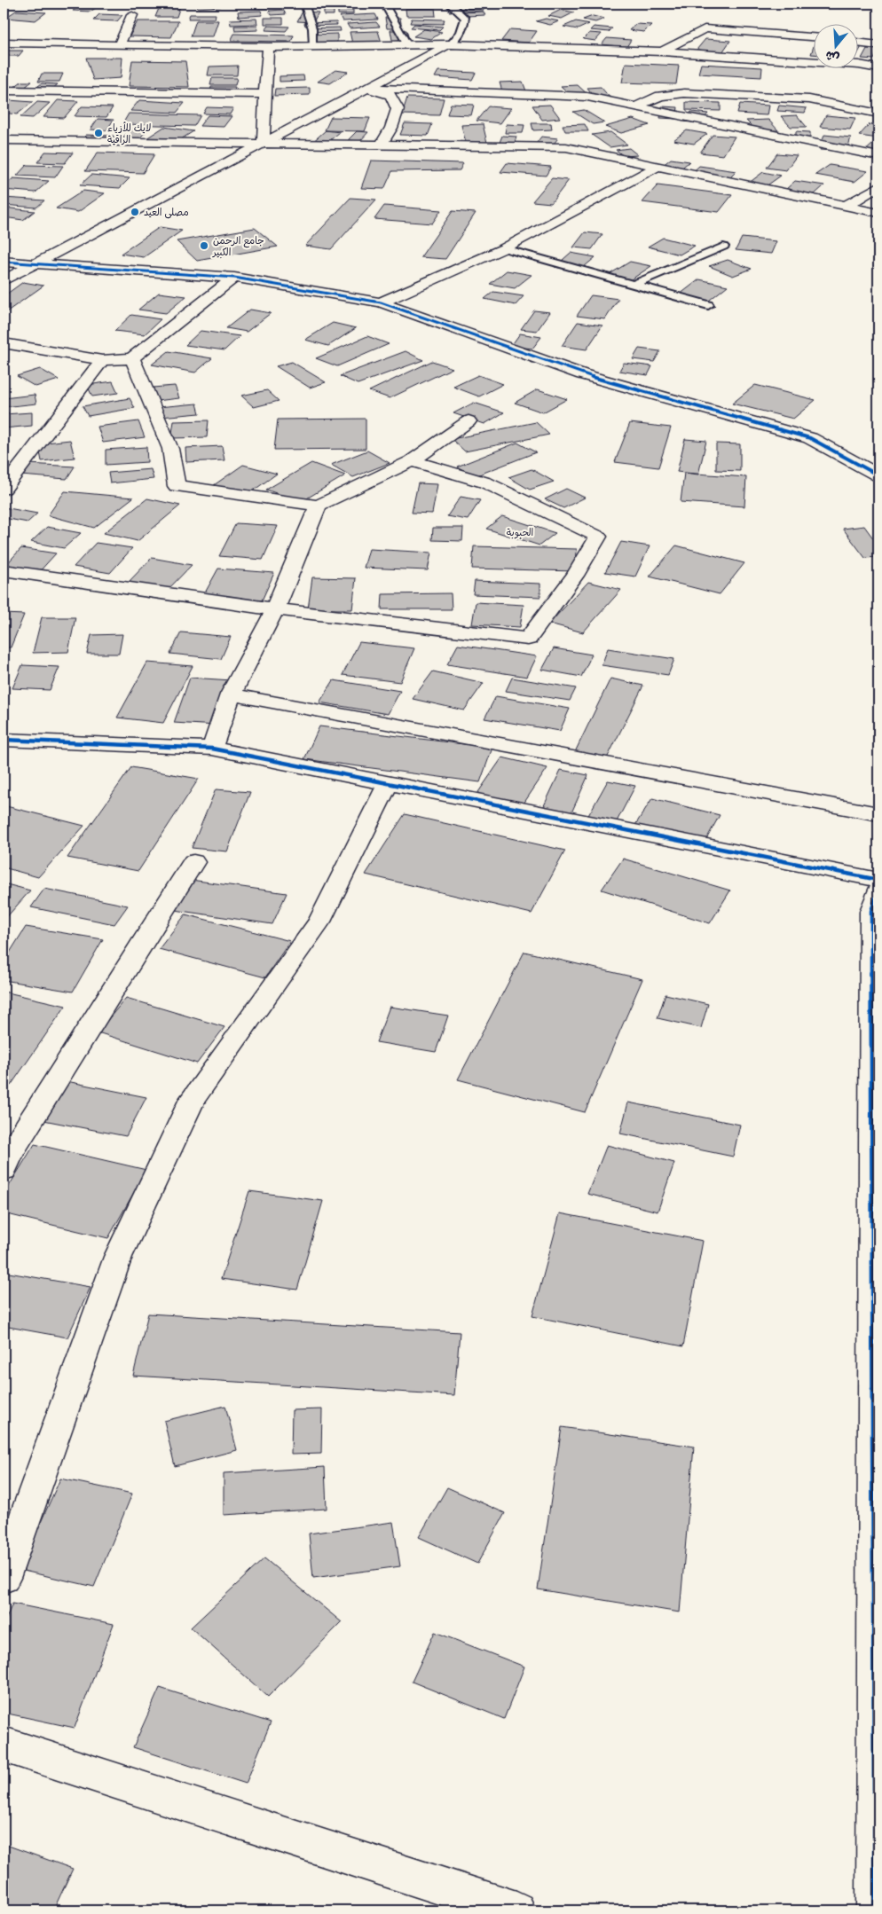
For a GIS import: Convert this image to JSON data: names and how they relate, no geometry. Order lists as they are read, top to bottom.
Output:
{
  "districts": ["الحبوبة"],
  "places": ["لايك للأزياء الراقية", "مصلى العيد", "جامع الرحمن الكبير"],
  "north": "bottom"
}
